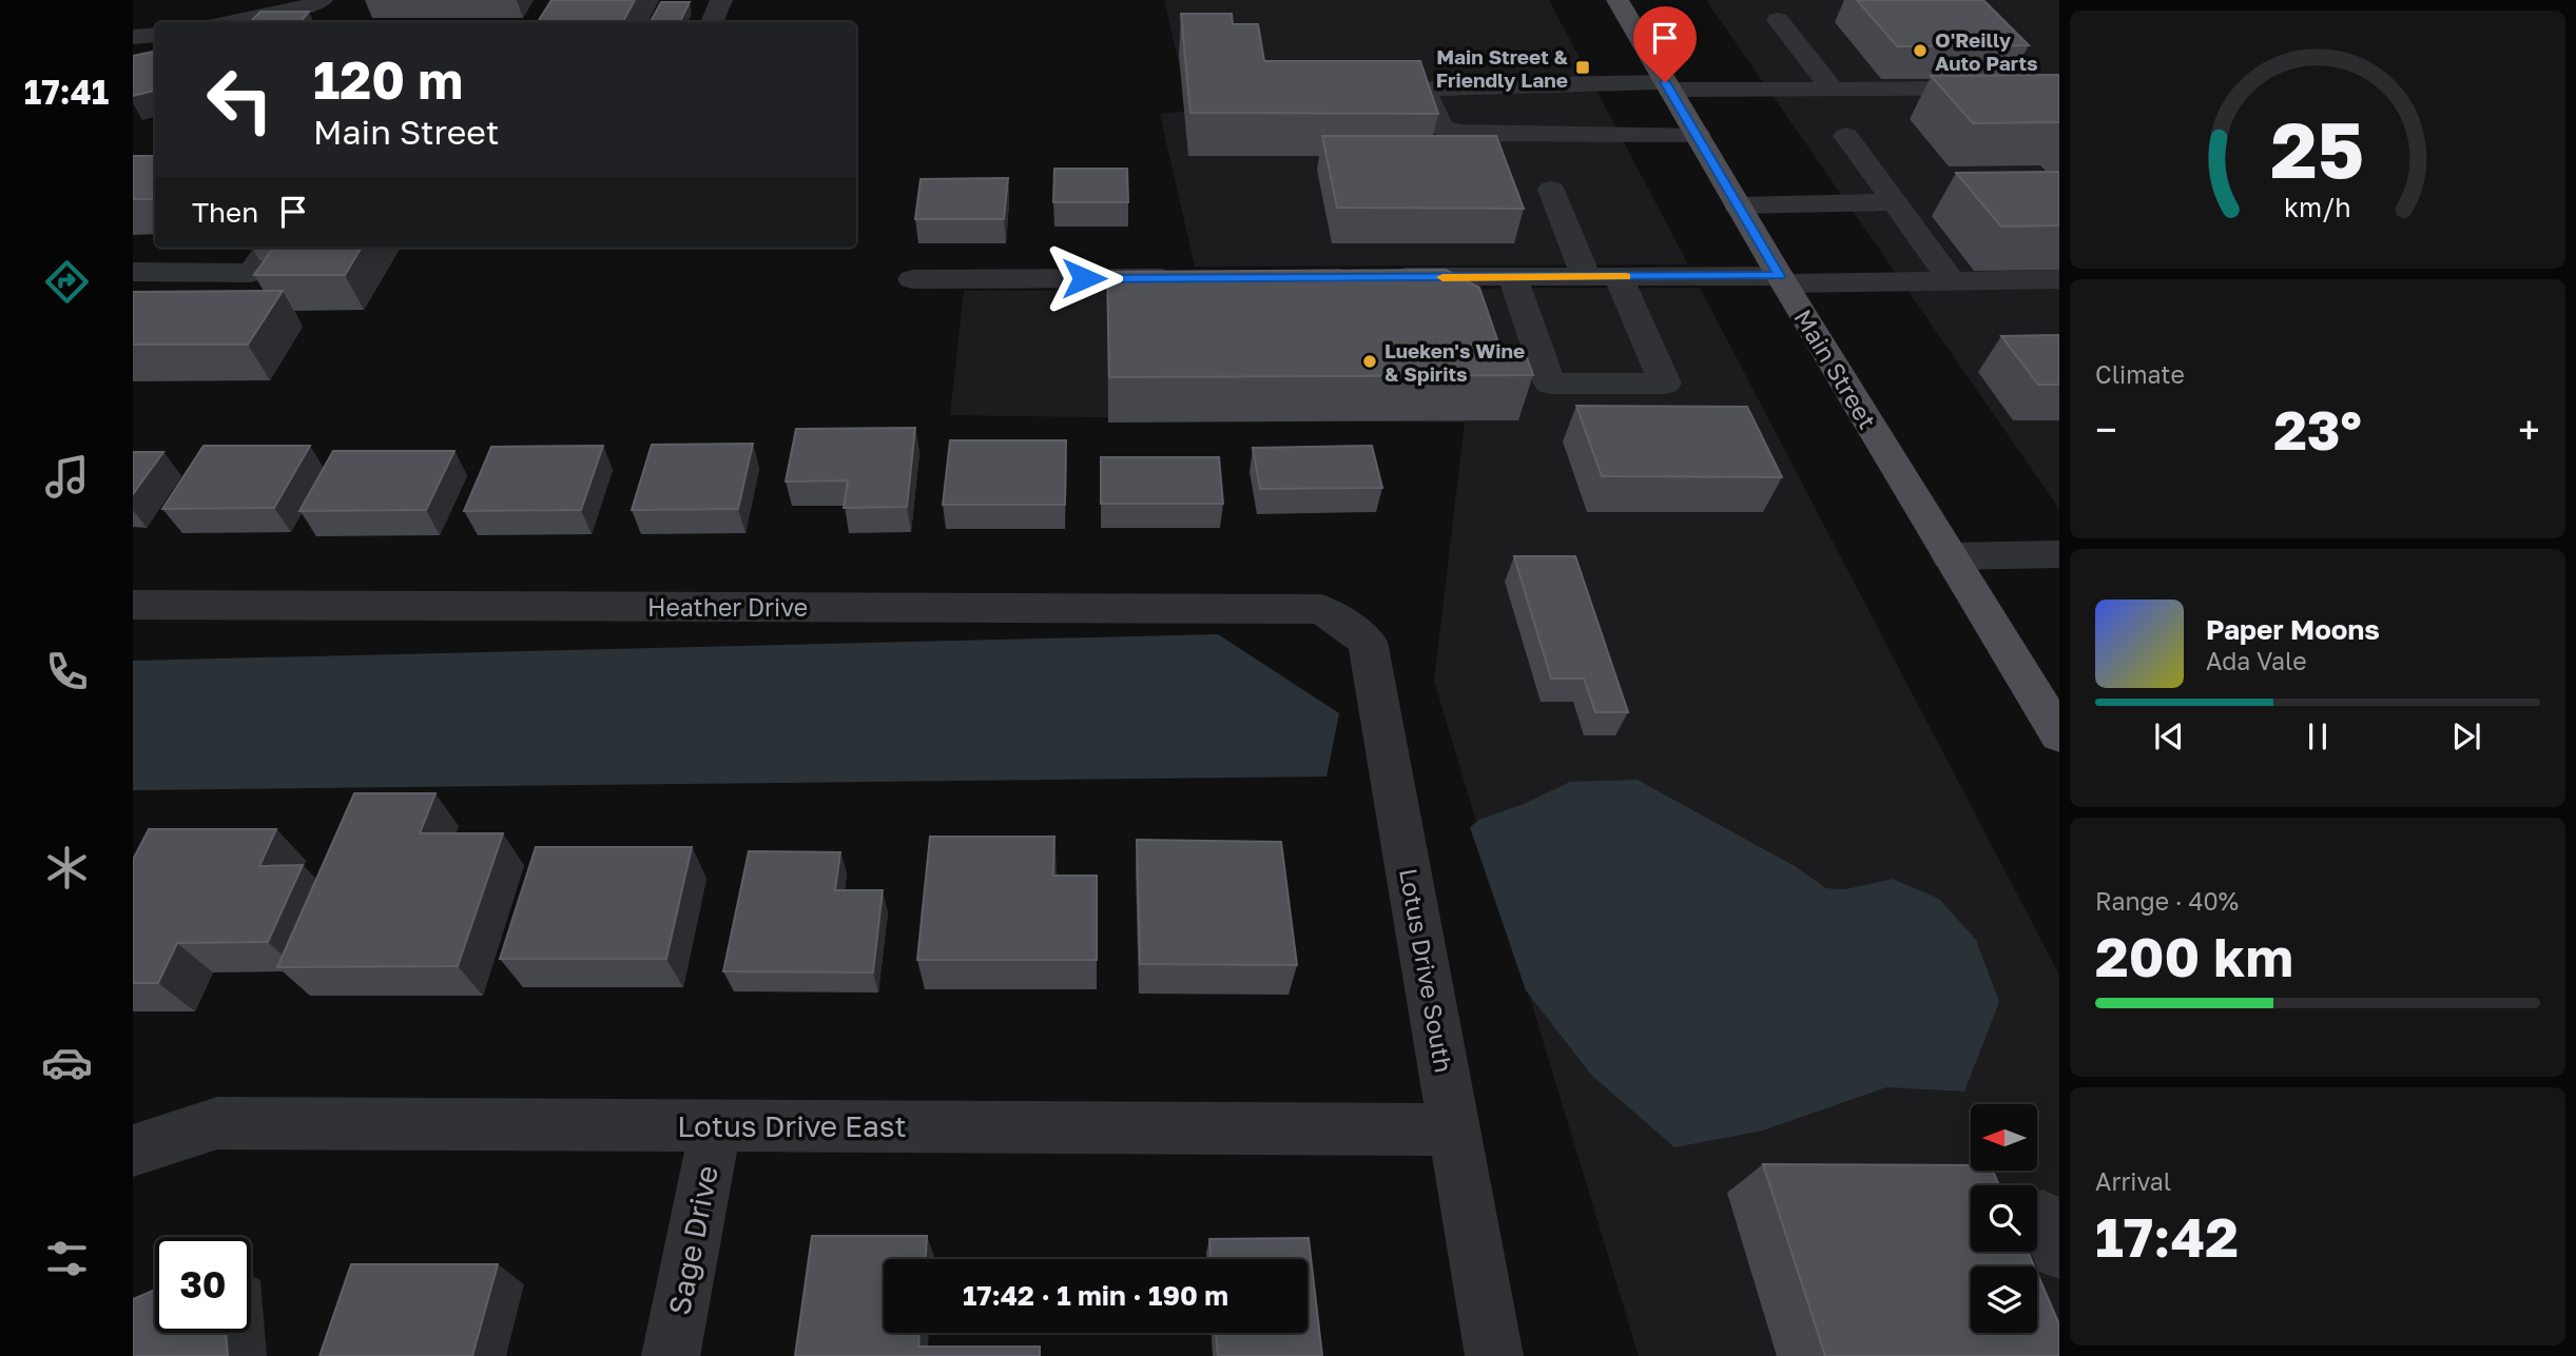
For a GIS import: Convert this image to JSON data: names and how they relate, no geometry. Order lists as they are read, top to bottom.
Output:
{
  "streets": {
    "main road": ["Main Street"],
    "street": [
      "Heather Drive",
      "Lotus Drive South",
      "Lotus Drive East",
      "Sage Drive"
    ]
  },
  "crossings": [
    ["Heather Drive", "Lotus Drive South"],
    ["Lotus Drive South", "Lotus Drive East"],
    ["Lotus Drive East", "Sage Drive"]
  ],
  "places": {
    "other": ["O'Reilly Auto Parts", "Lueken's Wine & Spirits"],
    "transit": ["Main Street & Friendly Lane"]
  },
  "north": "left",
  "page": {
    "tabs": "17:41",
    "turn": ["120 m", "Main Street"],
    "then": "Then",
    "tile": [
      "Climate",
      ["Range · 40%", "200 km"],
      ["Arrival", "17:42"]
    ],
    "heat": ["−", "23°", "+"],
    "song": ["Paper Moons", "Ada Vale"],
    "limit": "30",
    "trip": "17:42 · 1 min · 190 m",
    "gauge": ["25", "km/h"]
  }
}
